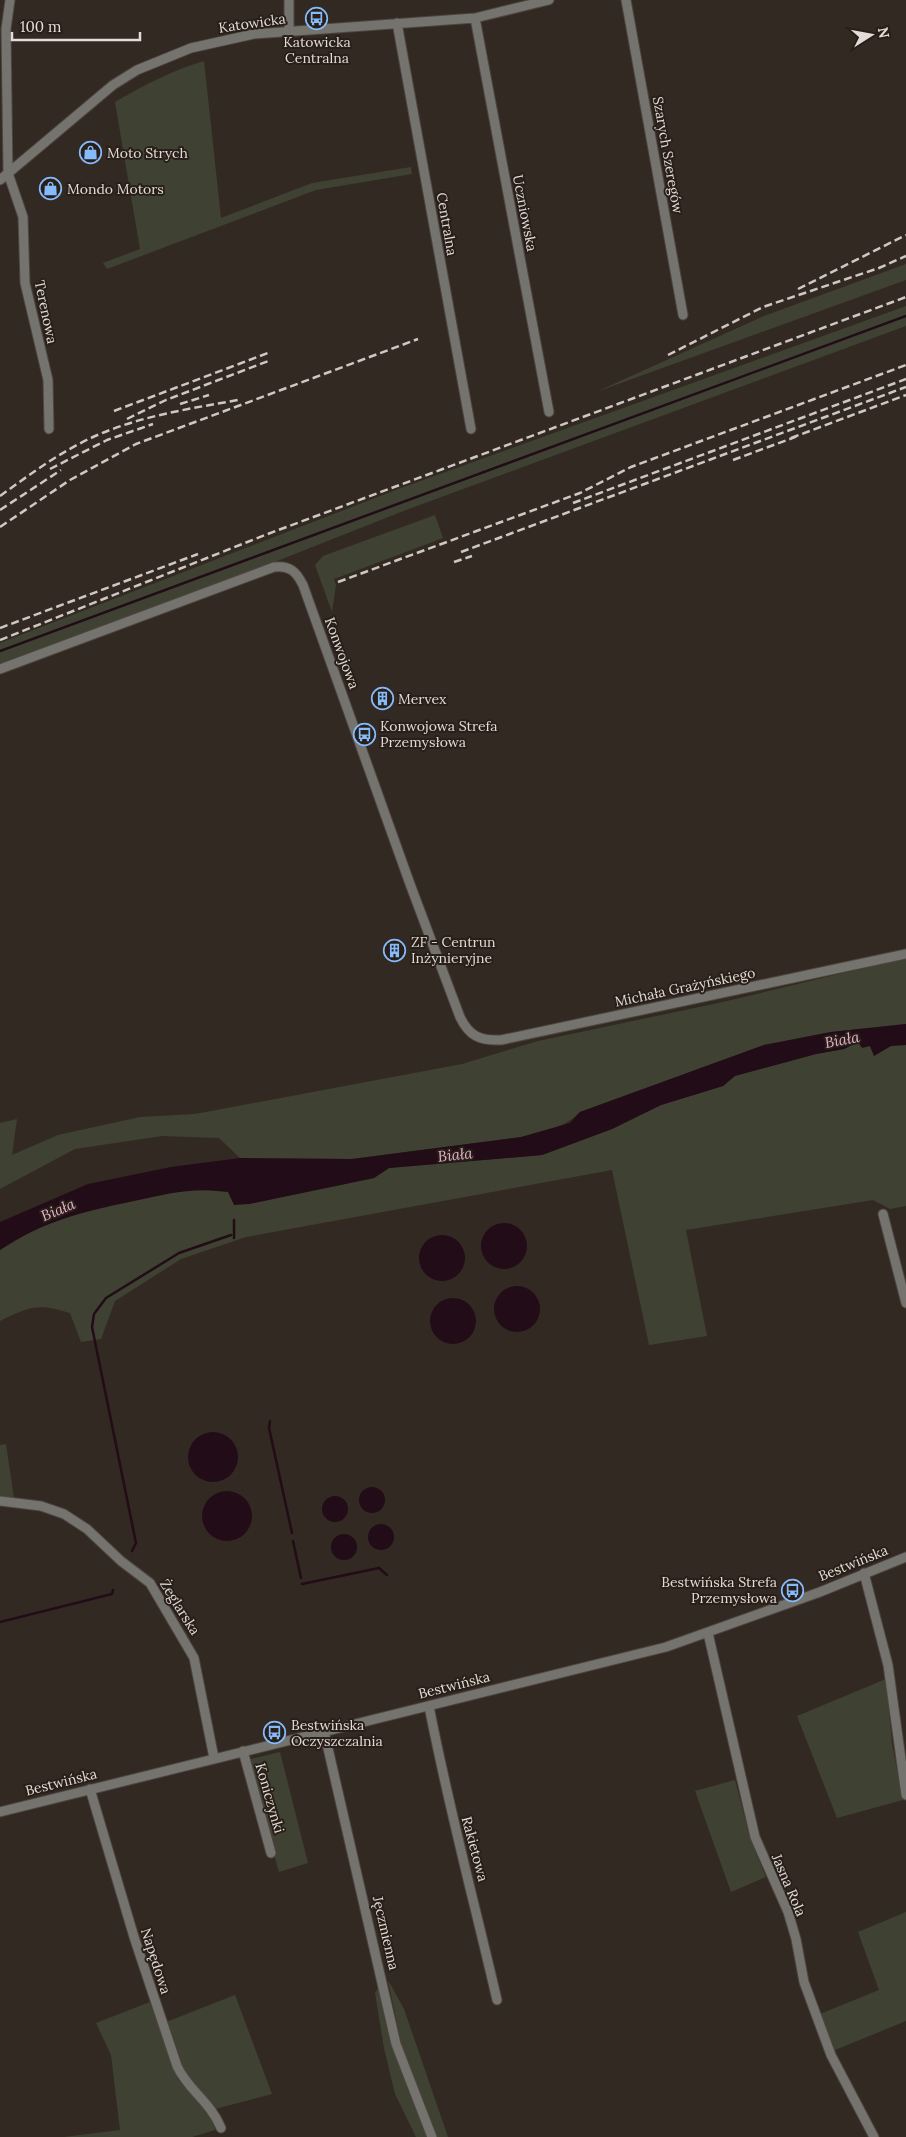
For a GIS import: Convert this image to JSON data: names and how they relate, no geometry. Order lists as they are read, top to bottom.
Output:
{
  "streets": {
    "street": [
      "Katowicka",
      "Szarych Szeregów",
      "Uczniowska",
      "Centralna",
      "Terenowa",
      "Konwojowa",
      "Michała Grażyńskiego",
      "Bestwińska",
      "Żeglarska",
      "Koniczynki",
      "Rakietowa",
      "Jasna Rola",
      "Jęczmienna",
      "Napędowa"
    ]
  },
  "crossings": [
    ["Katowicka", "Uczniowska"],
    ["Katowicka", "Centralna"],
    ["Katowicka", "Terenowa"],
    ["Konwojowa", "Michała Grażyńskiego"],
    ["Bestwińska", "Żeglarska"],
    ["Bestwińska", "Koniczynki"],
    ["Bestwińska", "Rakietowa"],
    ["Bestwińska", "Jasna Rola"],
    ["Bestwińska", "Jęczmienna"],
    ["Bestwińska", "Napędowa"]
  ],
  "water": ["Biała"],
  "places": {
    "bus stop": [
      "Katowicka Centralna",
      "Konwojowa Strefa Przemysłowa",
      "Bestwińska Strefa Przemysłowa",
      "Bestwińska Oczyszczalnia"
    ],
    "shop": ["Moto Strych", "Mondo Motors"],
    "building": ["Mervex", "ZF - Centrun Inżynieryjne"]
  },
  "scale_bar": "100 m",
  "north": "right"
}
